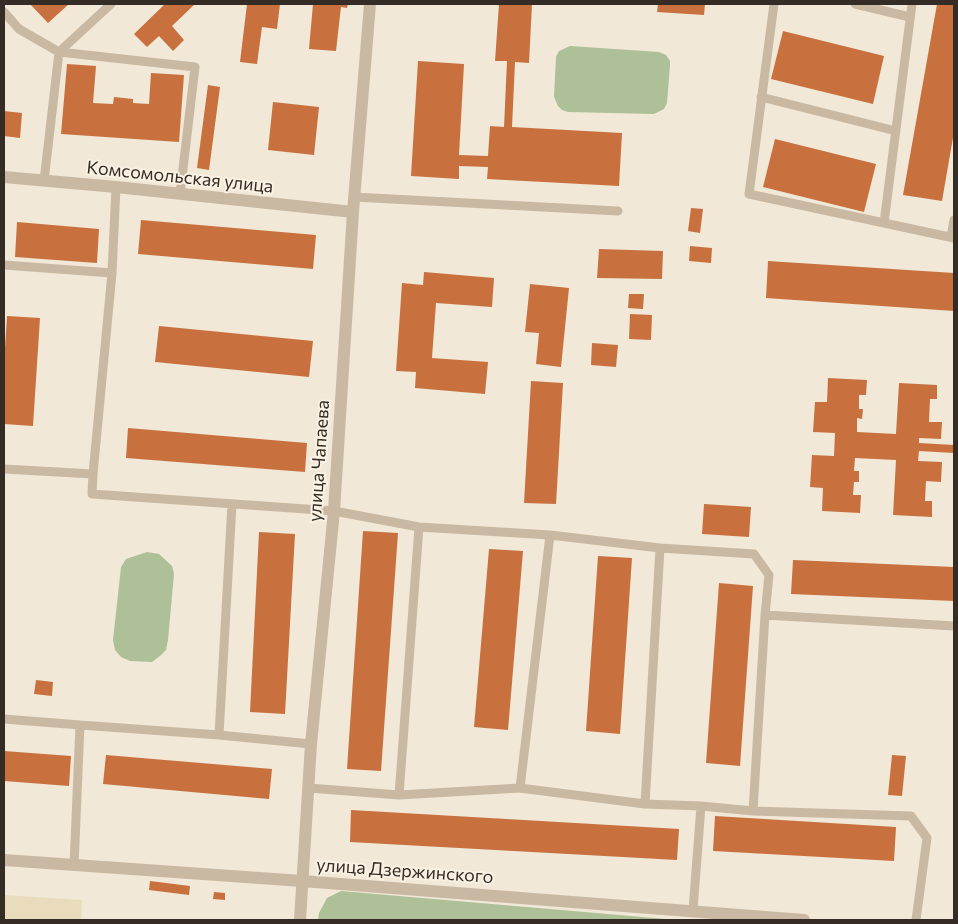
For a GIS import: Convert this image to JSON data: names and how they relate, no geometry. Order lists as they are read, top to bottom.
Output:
{
  "streets": {
    "street": ["Комсомольская улица", "улица Чапаева", "улица Дзержинского"]
  },
  "crossings": [
    ["Комсомольская улица", "улица Чапаева"],
    ["улица Чапаева", "улица Дзержинского"]
  ]
}
